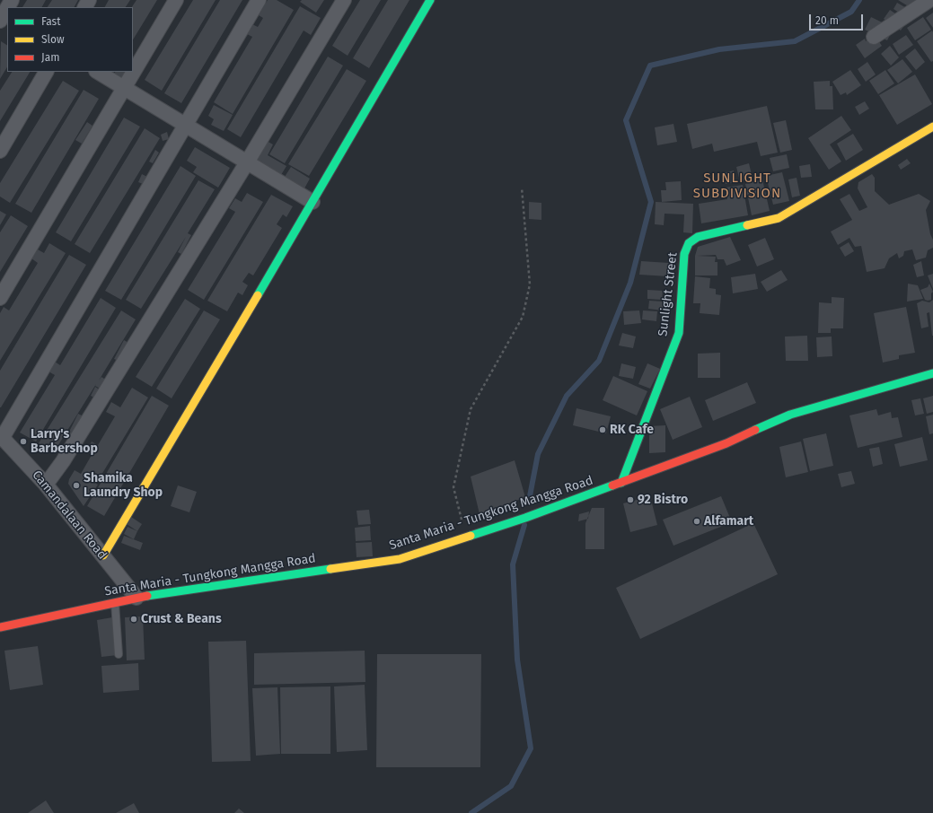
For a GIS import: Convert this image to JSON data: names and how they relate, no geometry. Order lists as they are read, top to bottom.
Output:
{
  "streets": {
    "street": ["Sunlight Street", "Santa Maria - Tungkong Mangga Road", "Camandalaan Road"]
  },
  "crossings": [
    ["Sunlight Street", "Santa Maria - Tungkong Mangga Road"],
    ["Santa Maria - Tungkong Mangga Road", "Camandalaan Road"]
  ],
  "districts": ["SUNLIGHT SUBDIVISION"],
  "places": [
    "RK Cafe",
    "Larry's Barbershop",
    "Shamika Laundry Shop",
    "92 Bistro",
    "Alfamart",
    "Crust & Beans"
  ],
  "legend": ["Fast", "Slow", "Jam"],
  "scale_bar": "20 m"
}
